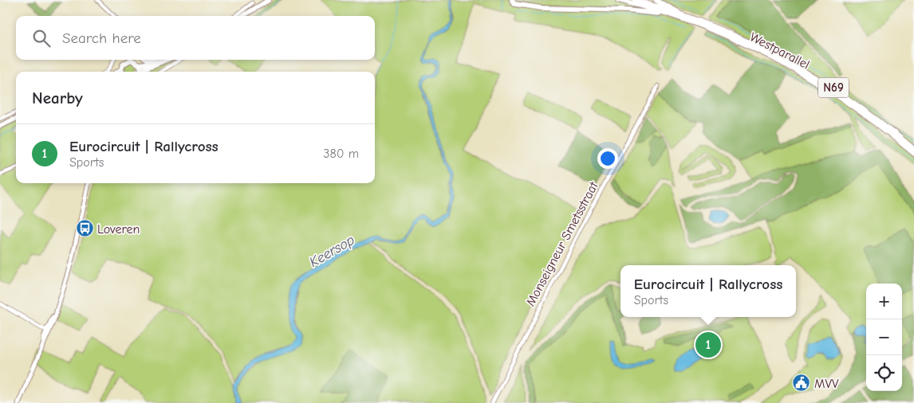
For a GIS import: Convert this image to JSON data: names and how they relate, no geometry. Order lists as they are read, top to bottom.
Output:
{
  "streets": {
    "main road": ["Westparallel", "N69"],
    "street": ["Monseigneur Smetsstraat"]
  },
  "crossings": [
    ["Westparallel", "N69"]
  ],
  "water": ["Keersop"],
  "places": {
    "bus stop": ["Loveren"],
    "public building": ["MVV"]
  },
  "page": {
    "search": "Search here",
    "heading": "Nearby",
    "list": [
      {
        "mark": "1",
        "name": "Eurocircuit | Rallycross",
        "note": "Sports",
        "value": "380 m"
      }
    ],
    "popup": ["Eurocircuit | Rallycross", "Sports"],
    "map_buttons": ["+", "−"],
    "pins": "1"
  }
}
